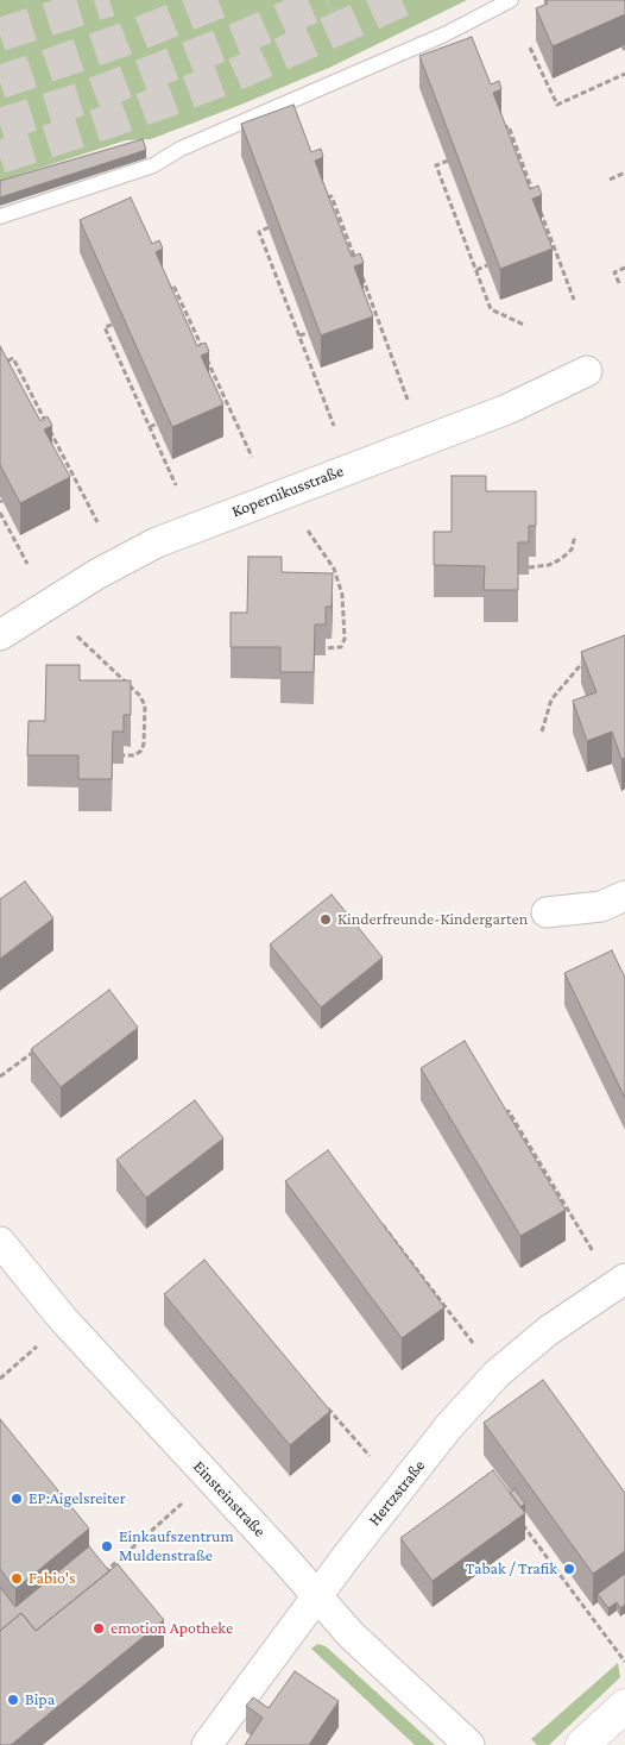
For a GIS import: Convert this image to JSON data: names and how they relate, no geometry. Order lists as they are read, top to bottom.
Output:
{
  "streets": {
    "street": ["Kopernikusstraße", "Hertzstraße", "Einsteinstraße"]
  },
  "crossings": [
    ["Hertzstraße", "Einsteinstraße"]
  ],
  "places": [
    "Kinderfreunde-Kindergarten",
    "EP:Aigelsreiter",
    "Einkaufszentrum Muldenstraße",
    "Tabak / Trafik",
    "Fabio's",
    "emotion Apotheke",
    "Bipa"
  ]
}
